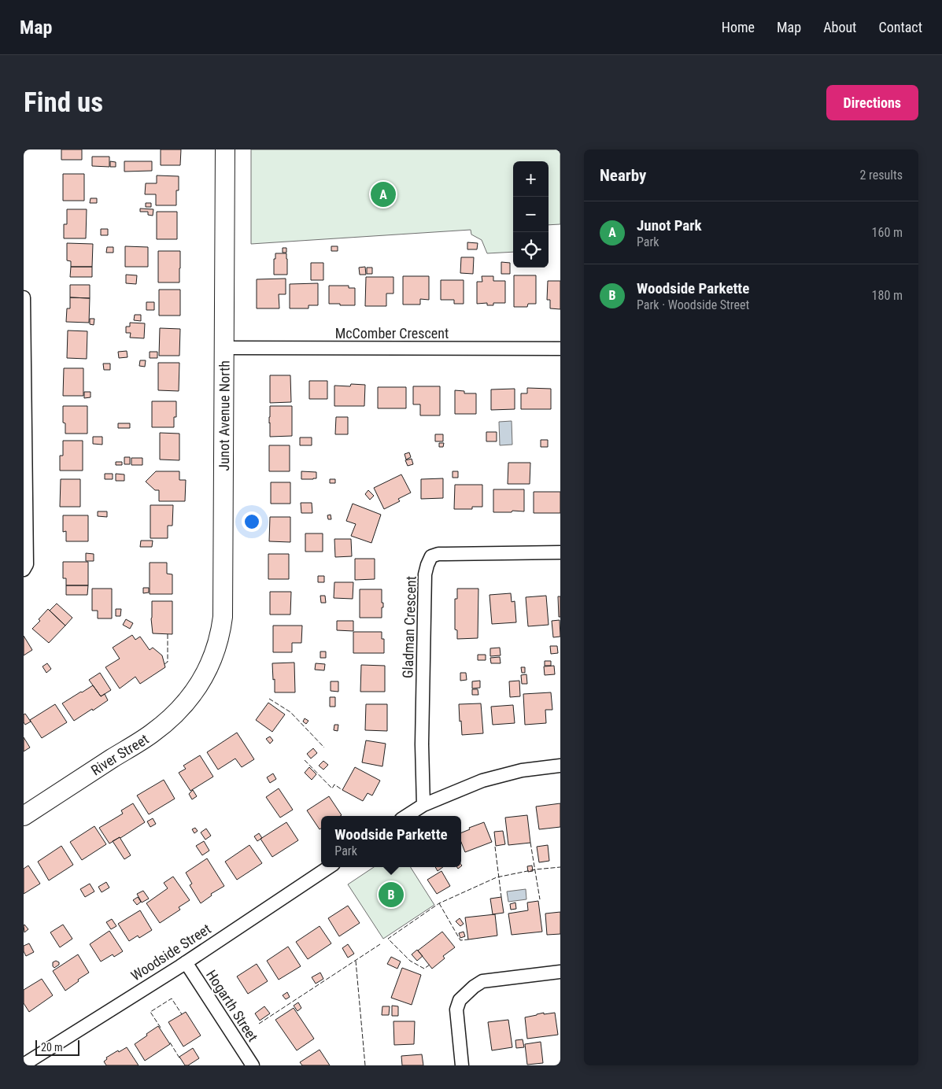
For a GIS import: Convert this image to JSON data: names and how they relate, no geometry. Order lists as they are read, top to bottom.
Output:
{
  "streets": {
    "main road": ["Junot Avenue North", "River Street"],
    "street": [
      "McComber Crescent",
      "Gladman Crescent",
      "Woodside Street",
      "Hogarth Street"
    ]
  },
  "crossings": [
    ["McComber Crescent", "Junot Avenue North"],
    ["Junot Avenue North", "River Street"],
    ["Woodside Street", "Hogarth Street"]
  ],
  "scale_bar": "20 m",
  "page": {
    "header": "Map",
    "nav": [
      "Home",
      "Map",
      "About",
      "Contact"
    ],
    "buttons": "Directions",
    "title": "Find us",
    "heading": ["Nearby", "2 results"],
    "map_buttons": ["+", "−"],
    "pins": ["A", "B"],
    "list": [
      {
        "mark": "A",
        "name": "Junot Park",
        "note": "Park",
        "value": "160 m"
      },
      {
        "mark": "B",
        "name": "Woodside Parkette",
        "note": "Park · Woodside Street",
        "value": "180 m"
      }
    ],
    "popup": ["Woodside Parkette", "Park"],
    "scale": "20 m"
  }
}
